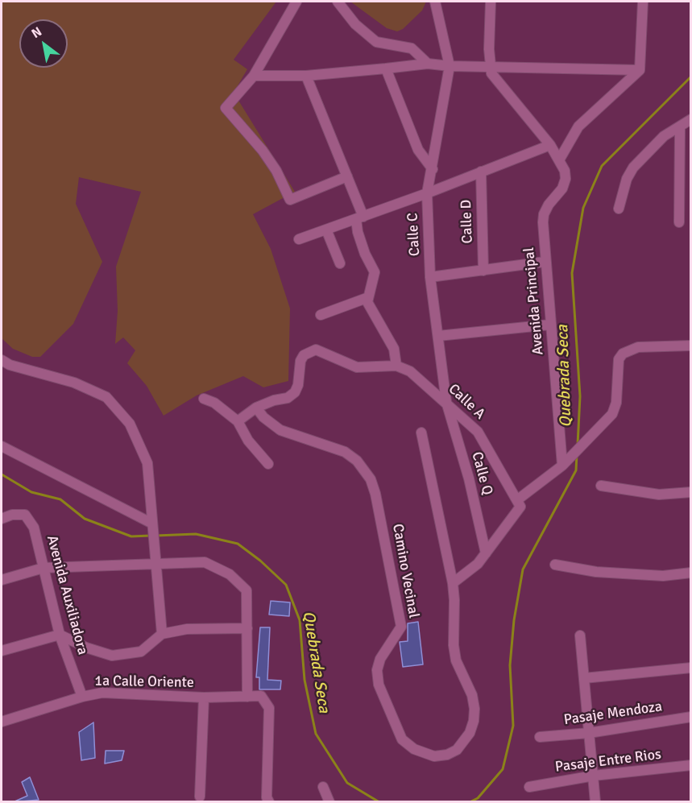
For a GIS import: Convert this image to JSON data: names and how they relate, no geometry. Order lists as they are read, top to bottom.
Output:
{
  "streets": {
    "street": [
      "Calle D",
      "Calle C",
      "Avenida Principal",
      "Calle A",
      "Calle Q",
      "Camino Vecinal",
      "Avenida Auxiliadora",
      "1a Calle Oriente",
      "Pasaje Mendoza",
      "Pasaje Entre Rios"
    ]
  },
  "crossings": [
    ["Calle C", "Calle A"],
    ["Calle C", "Calle Q"],
    ["Calle A", "Calle Q"],
    ["Avenida Auxiliadora", "1a Calle Oriente"]
  ],
  "water": ["Quebrada Seca"],
  "north": "top left"
}
